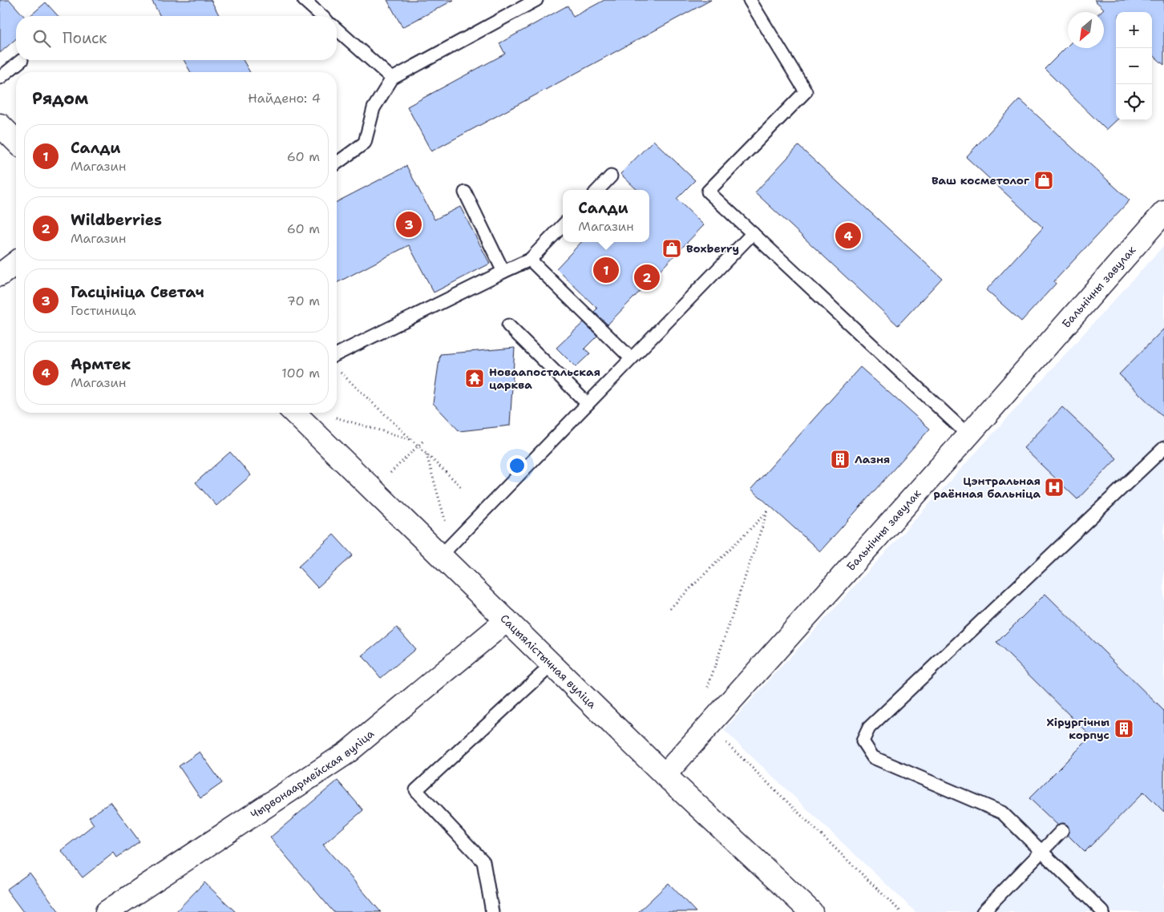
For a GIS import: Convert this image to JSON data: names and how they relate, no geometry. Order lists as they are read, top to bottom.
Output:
{
  "streets": {
    "street": ["Бальнічны завулак", "Сацыялістычная вуліца", "Чырвонаармейская вуліца"]
  },
  "crossings": [
    ["Бальнічны завулак", "Сацыялістычная вуліца"],
    ["Сацыялістычная вуліца", "Чырвонаармейская вуліца"]
  ],
  "places": {
    "shop": ["Ваш косметолог", "Boxberry"],
    "temple": ["Новаапостальская царква"],
    "building": ["Лазня", "Хірургічны корпус"],
    "hospital": ["Цэнтральная раённая бальніца"]
  },
  "north": "bottom left",
  "page": {
    "map_buttons": ["+", "−"],
    "search": "Поиск",
    "heading": ["Рядом", "Найдено: 4"],
    "list": [
      {
        "mark": "1",
        "name": "Салди",
        "note": "Магазин",
        "value": "60 m"
      },
      {
        "mark": "2",
        "name": "Wildberries",
        "note": "Магазин",
        "value": "60 m"
      },
      {
        "mark": "3",
        "name": "Гасцініца Светач",
        "note": "Гостиница",
        "value": "70 m"
      },
      {
        "mark": "4",
        "name": "Армтек",
        "note": "Магазин",
        "value": "100 m"
      }
    ],
    "popup": ["Салди", "Магазин"],
    "pins": [
      "3",
      "4",
      "1",
      "2"
    ]
  }
}
